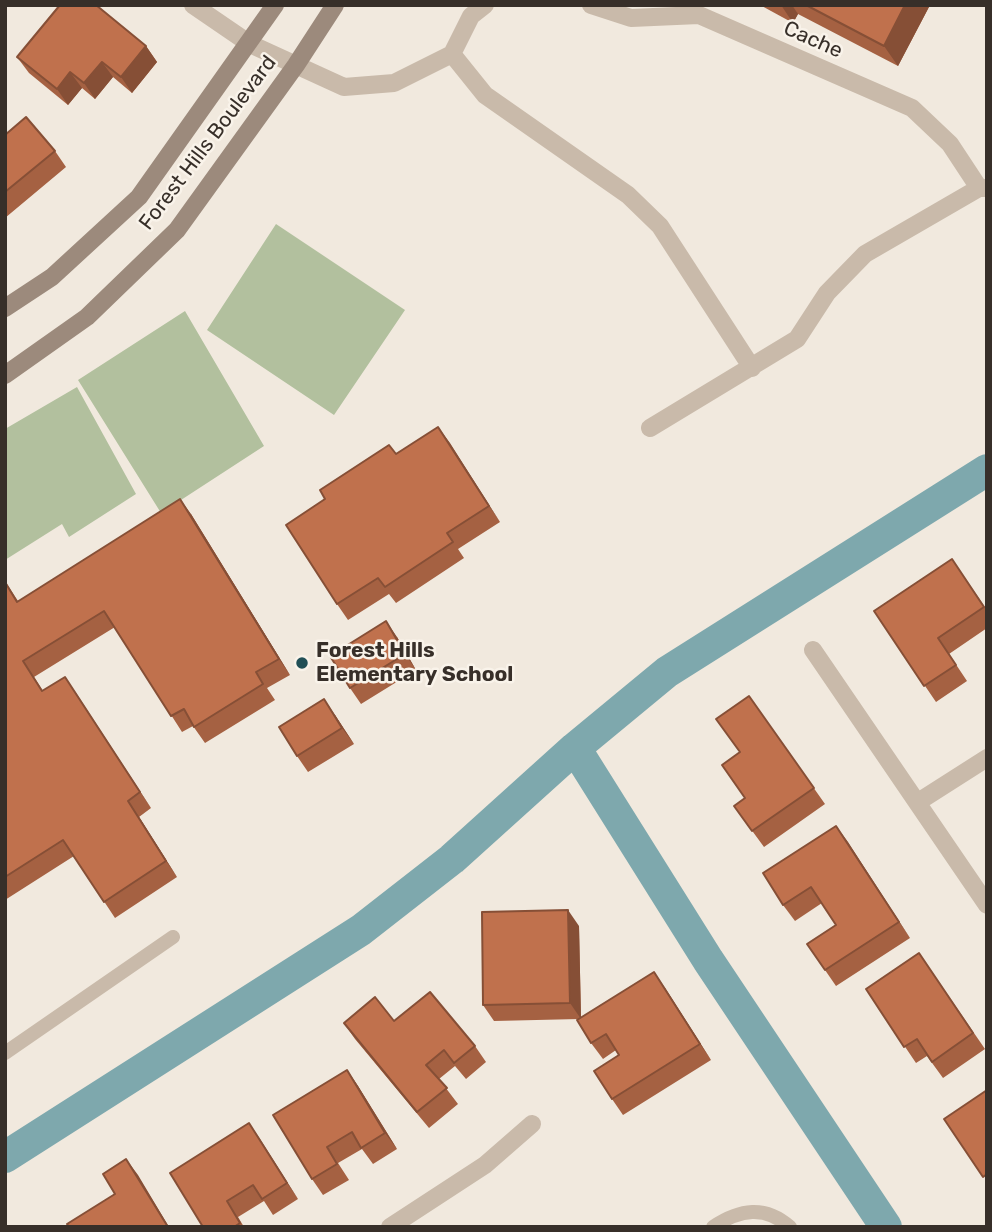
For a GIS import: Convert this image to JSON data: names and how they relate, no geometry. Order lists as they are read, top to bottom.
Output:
{
  "streets": {
    "street": ["Cache", "Forest Hills Boulevard"]
  },
  "places": ["Forest Hills Elementary School"]
}
